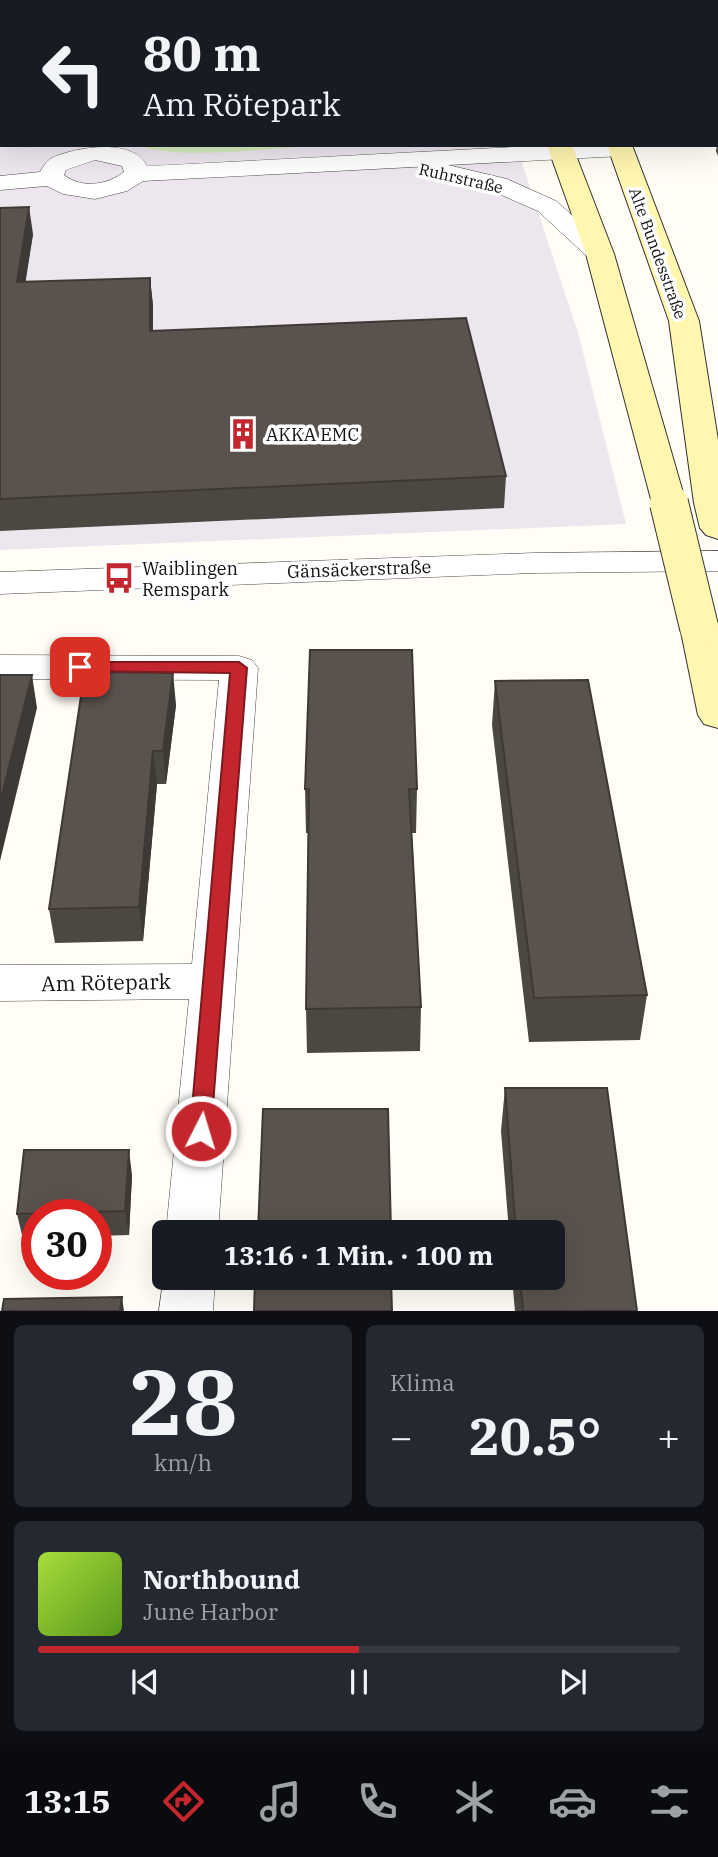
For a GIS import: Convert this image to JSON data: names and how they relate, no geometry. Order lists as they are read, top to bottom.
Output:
{
  "streets": {
    "main road": ["Alte Bundesstraße"],
    "street": ["Ruhrstraße", "Gänsäckerstraße", "Am Rötepark"]
  },
  "crossings": [
    ["Ruhrstraße", "Alte Bundesstraße"]
  ],
  "places": {
    "building": ["AKKA EMC"],
    "bus stop": ["Waiblingen Remspark"]
  },
  "page": {
    "turn": ["80 m", "Am Rötepark"],
    "limit": "30",
    "trip": "13:16 · 1 Min. · 100 m",
    "tile": [
      ["28", "km/h"],
      "Klima"
    ],
    "heat": ["−", "20.5°", "+"],
    "song": ["Northbound", "June Harbor"],
    "tabs": "13:15"
  }
}
